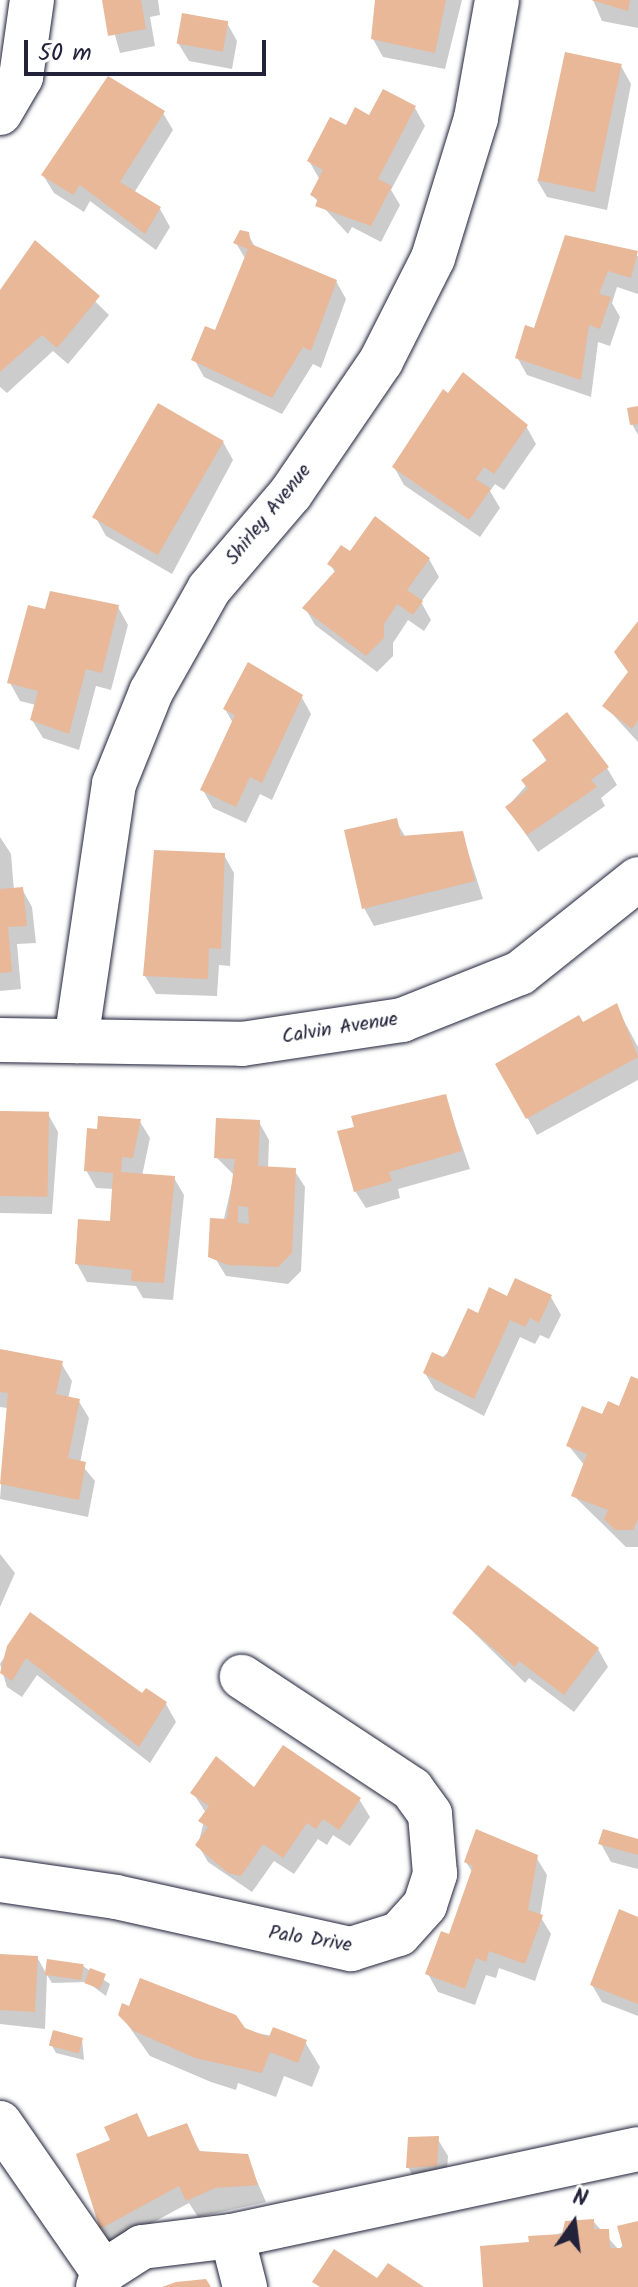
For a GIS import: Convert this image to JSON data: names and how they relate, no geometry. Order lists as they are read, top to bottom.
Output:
{
  "streets": {
    "street": ["Shirley Avenue", "Calvin Avenue", "Palo Drive"]
  },
  "crossings": [
    ["Shirley Avenue", "Calvin Avenue"]
  ],
  "scale_bar": "50 m",
  "north": "top"
}
